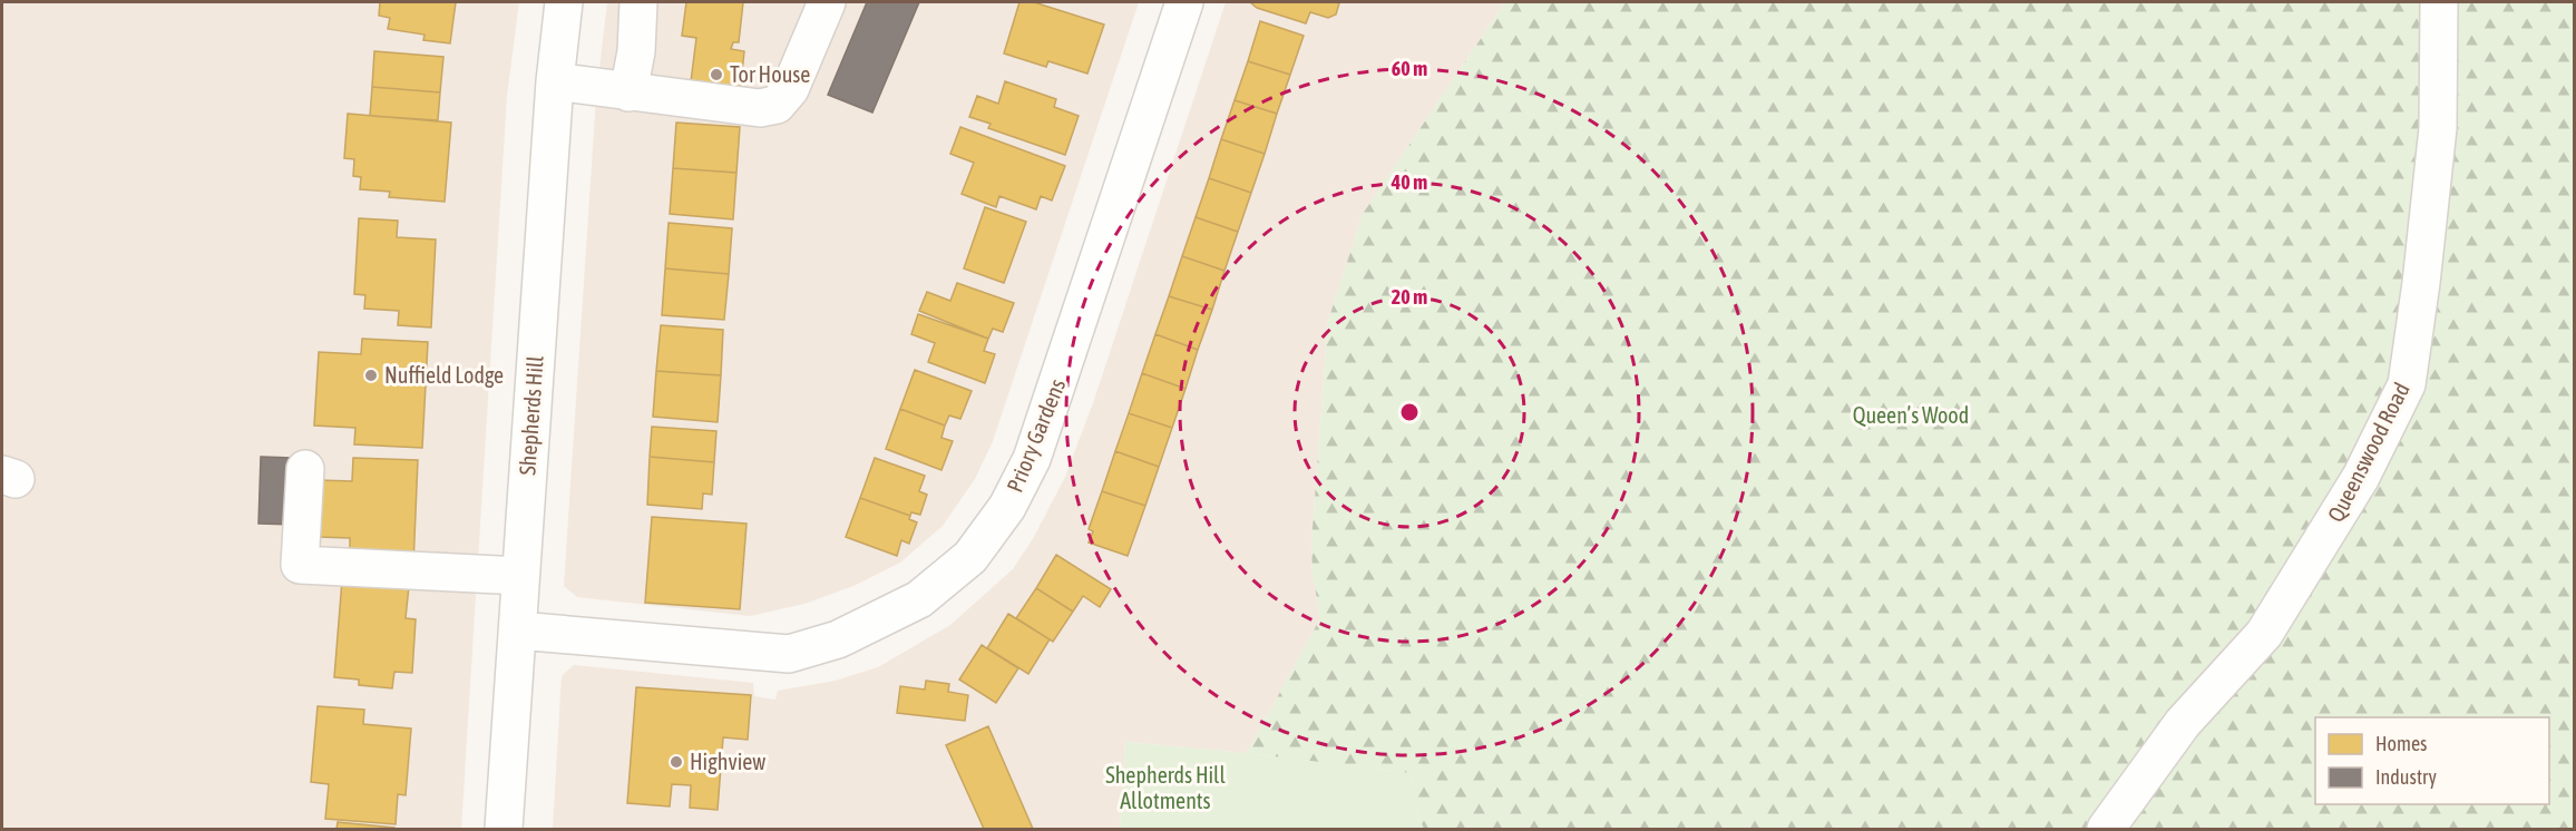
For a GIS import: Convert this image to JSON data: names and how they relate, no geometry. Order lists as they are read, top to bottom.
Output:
{
  "streets": {
    "street": ["Shepherds Hill", "Priory Gardens", "Queenswood Road"]
  },
  "crossings": [
    ["Shepherds Hill", "Priory Gardens"]
  ],
  "parks": ["Queen’s Wood", "Shepherds Hill Allotments"],
  "places": ["Tor House", "Nuffield Lodge", "Highview"],
  "legend": ["Homes", "Industry"],
  "rings": ["60 m", "40 m", "20 m"]
}
